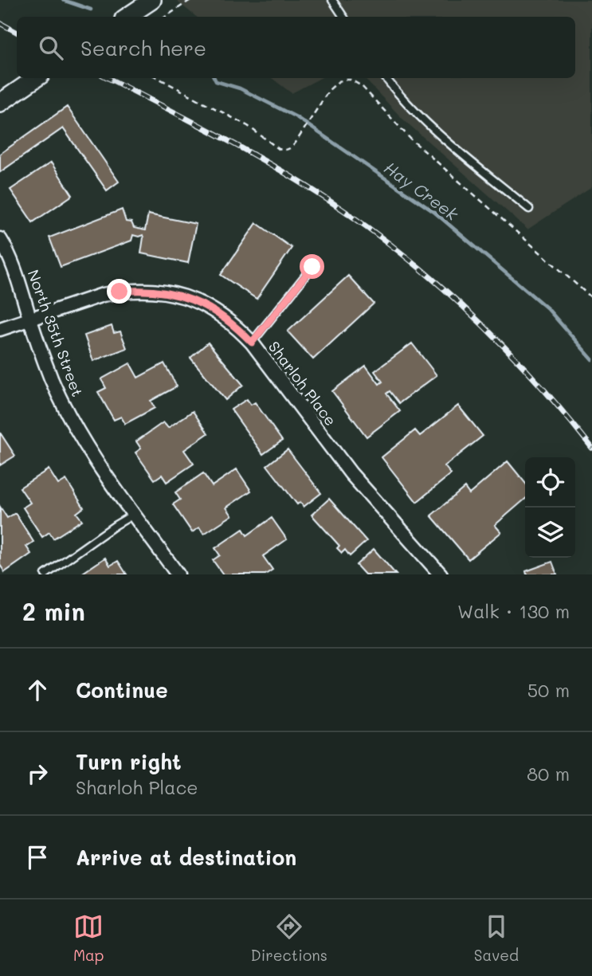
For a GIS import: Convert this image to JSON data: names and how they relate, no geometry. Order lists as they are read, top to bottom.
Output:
{
  "streets": {
    "street": ["North 35th Street", "Sharloh Place"]
  },
  "crossings": [
    ["North 35th Street", "Sharloh Place"]
  ],
  "water": ["Hay Creek"],
  "page": {
    "search": "Search here",
    "heading": ["2 min", "Walk · 130 m"],
    "list": [
      ["Continue", "50 m"],
      ["Turn right", "Sharloh Place", "80 m"],
      "Arrive at destination"
    ],
    "nav": ["Map", "Directions", "Saved"]
  }
}
